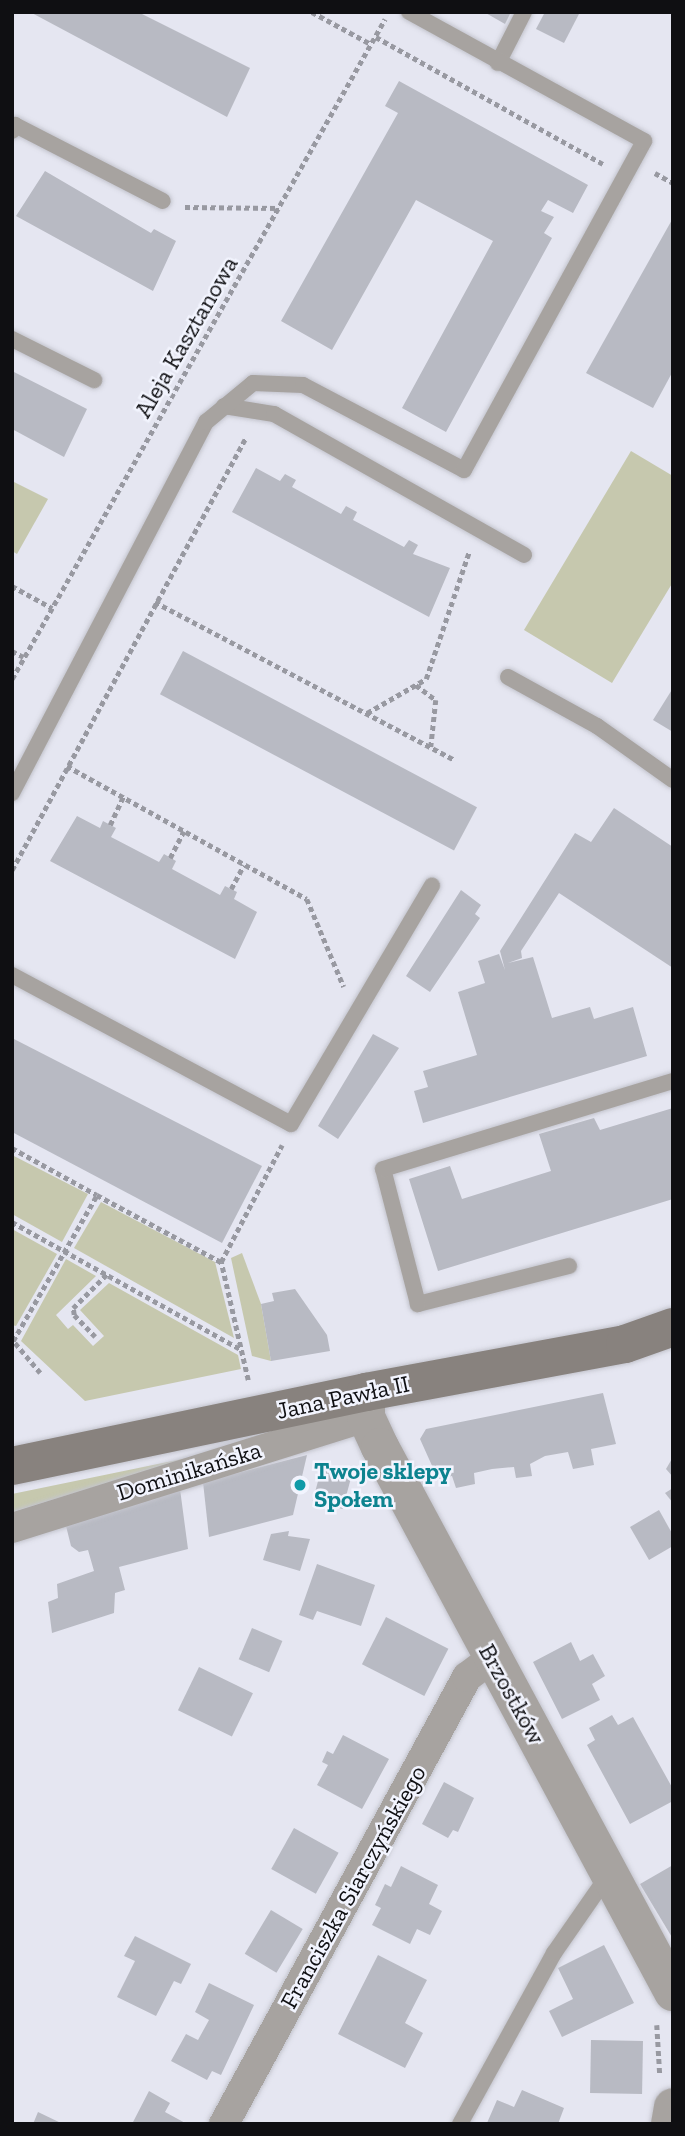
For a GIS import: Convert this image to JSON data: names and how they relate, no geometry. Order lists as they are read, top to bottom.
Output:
{
  "streets": {
    "main road": ["Jana Pawła II"],
    "street": ["Dominikańska", "Brzostków", "Franciszka Siarczyńskiego"],
    "path": ["Aleja Kasztanowa"]
  },
  "crossings": [
    ["Jana Pawła II", "Dominikańska"],
    ["Jana Pawła II", "Brzostków"],
    ["Dominikańska", "Brzostków"],
    ["Brzostków", "Franciszka Siarczyńskiego"]
  ],
  "places": ["Twoje sklepy Społem"]
}
